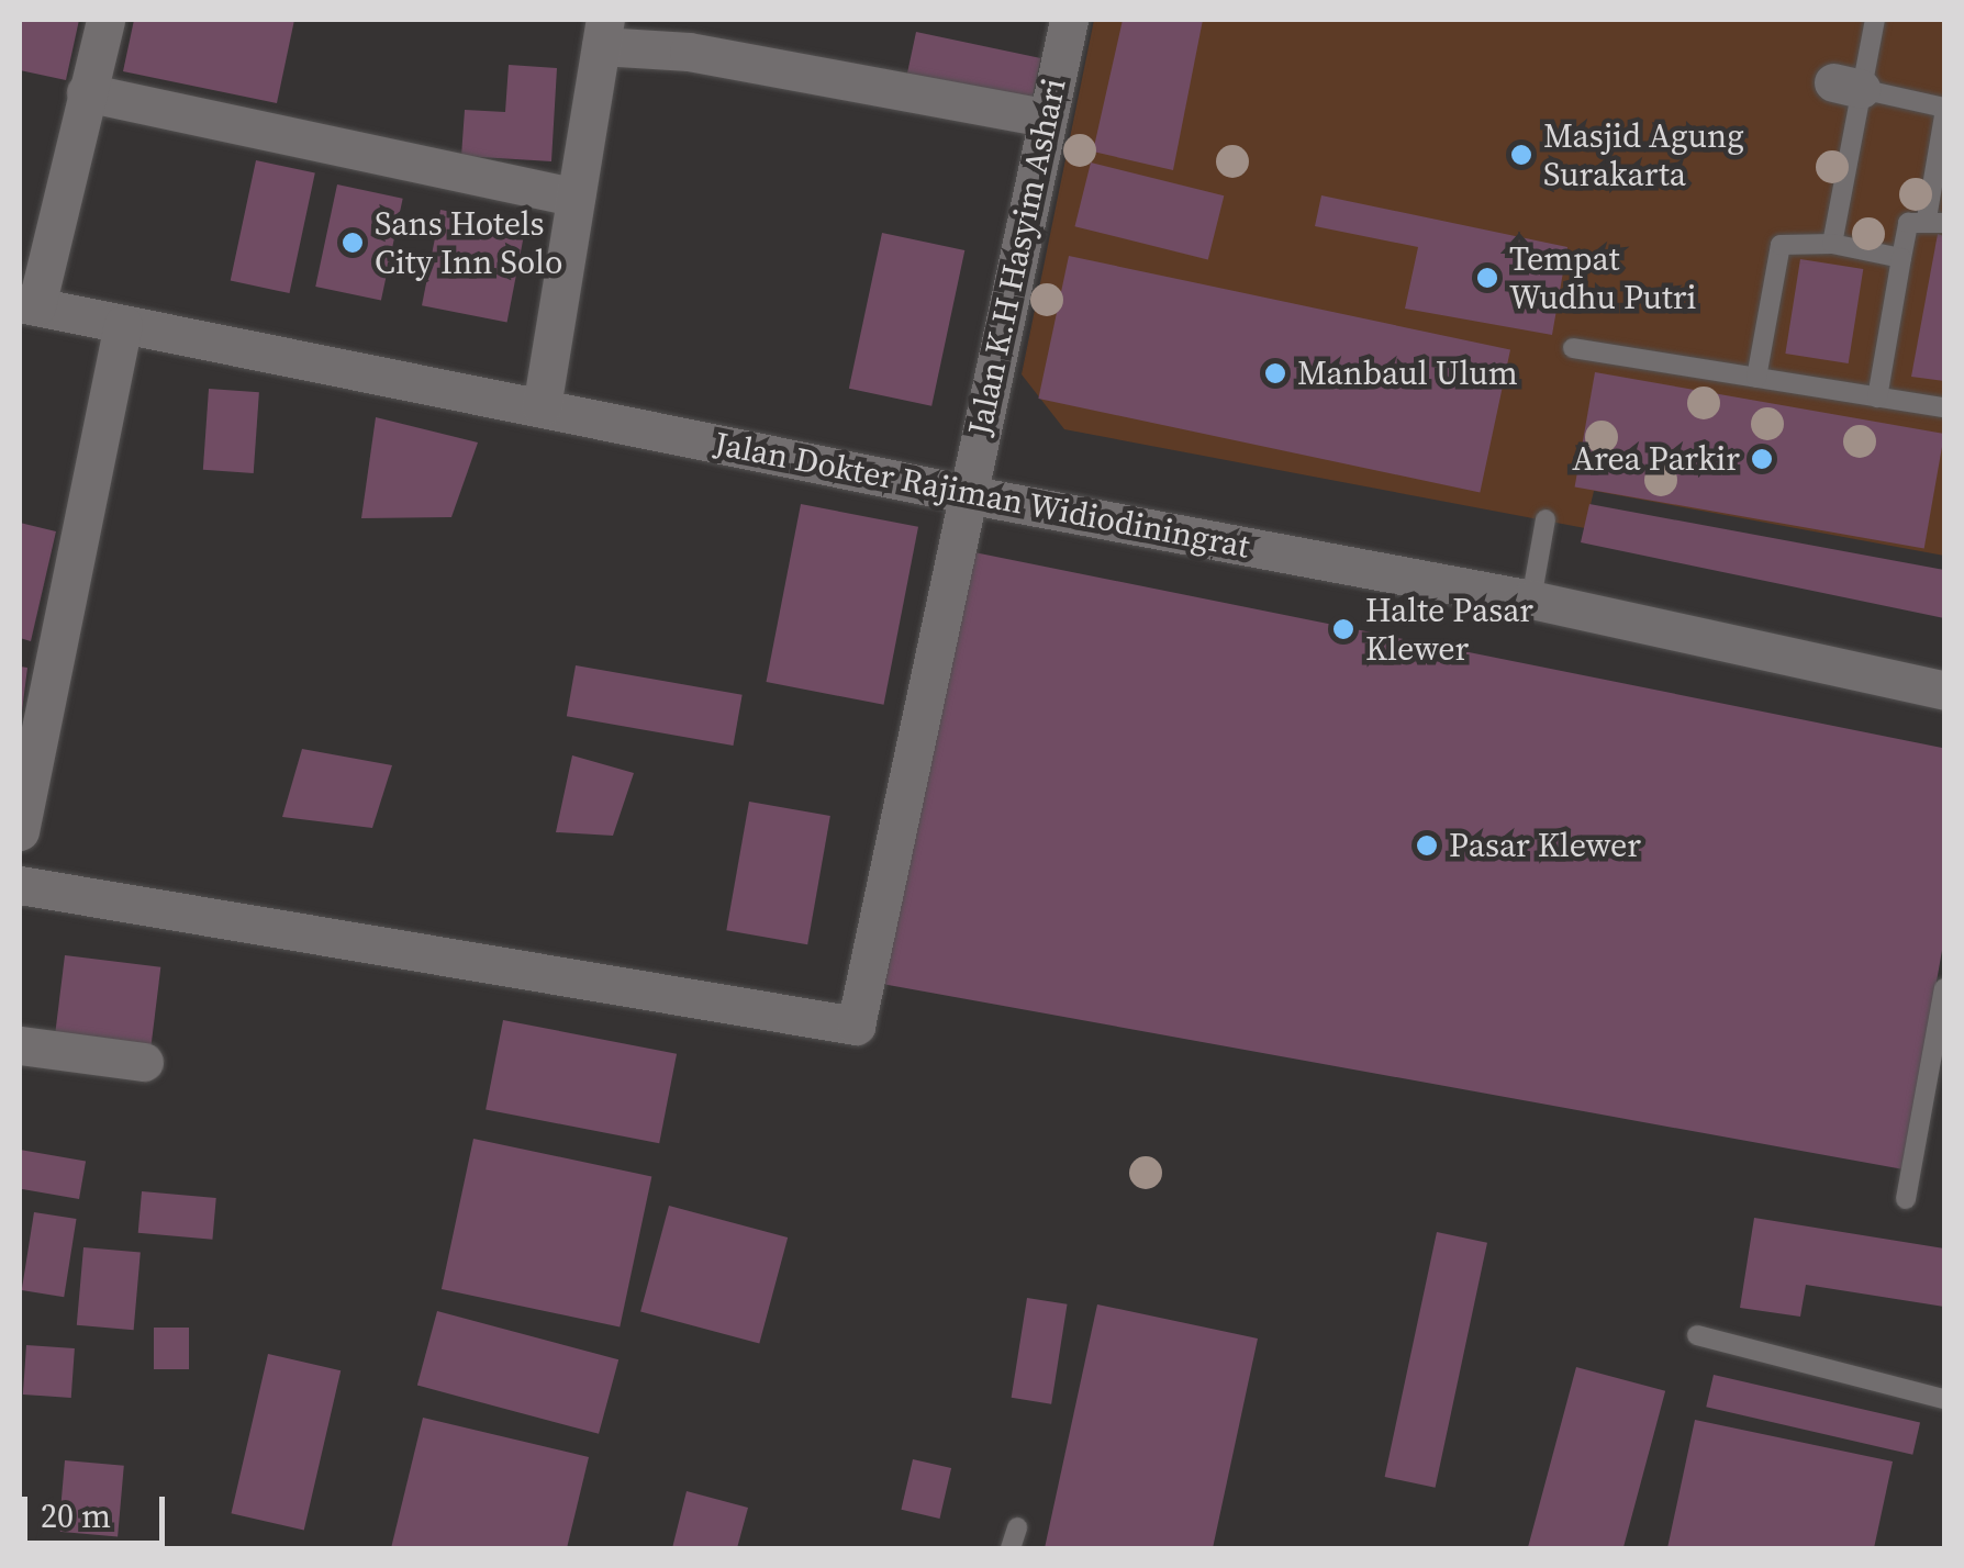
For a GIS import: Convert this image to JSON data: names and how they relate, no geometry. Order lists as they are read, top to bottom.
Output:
{
  "streets": {
    "street": ["Jalan K.H Hasyim Ashari", "Jalan Dokter Rajiman Widiodiningrat"]
  },
  "crossings": [
    ["Jalan K.H Hasyim Ashari", "Jalan Dokter Rajiman Widiodiningrat"]
  ],
  "places": [
    "Masjid Agung Surakarta",
    "Sans Hotels City Inn Solo",
    "Tempat Wudhu Putri",
    "Manbaul Ulum",
    "Area Parkir",
    "Halte Pasar Klewer",
    "Pasar Klewer"
  ],
  "scale_bar": "20 m"
}
